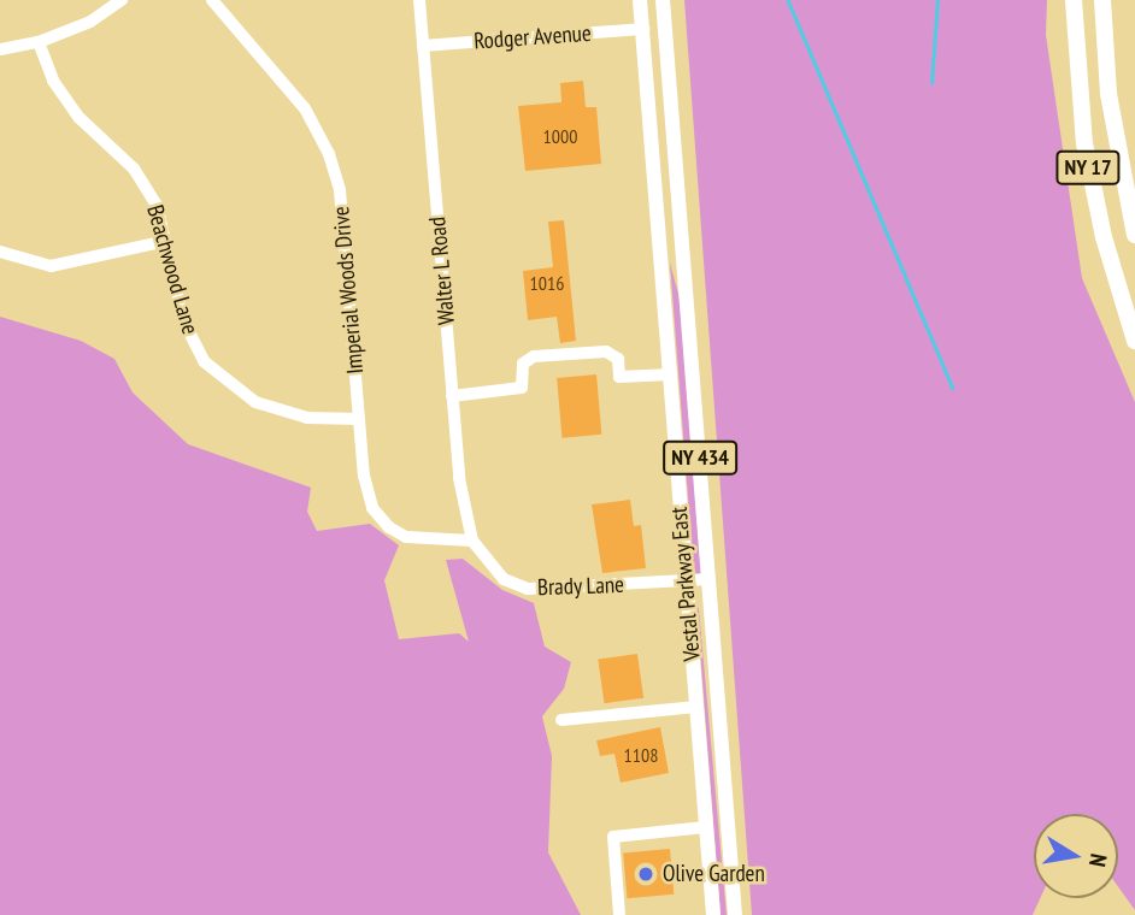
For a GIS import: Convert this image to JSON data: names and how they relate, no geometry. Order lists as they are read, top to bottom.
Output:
{
  "streets": {
    "highway": ["NY 17"],
    "main road": ["NY 434", "Vestal Parkway East"],
    "street": [
      "Rodger Avenue",
      "Beachwood Lane",
      "Walter L Road",
      "Imperial Woods Drive",
      "Brady Lane"
    ]
  },
  "crossings": [
    ["Rodger Avenue", "Walter L Road"],
    ["Rodger Avenue", "Vestal Parkway East"],
    ["Beachwood Lane", "Imperial Woods Drive"],
    ["Walter L Road", "Imperial Woods Drive"],
    ["Walter L Road", "Brady Lane"],
    ["Imperial Woods Drive", "Brady Lane"],
    ["Vestal Parkway East", "Brady Lane"]
  ],
  "places": ["Olive Garden"],
  "house_numbers": ["1000", "1016", "1108"],
  "north": "right"
}
